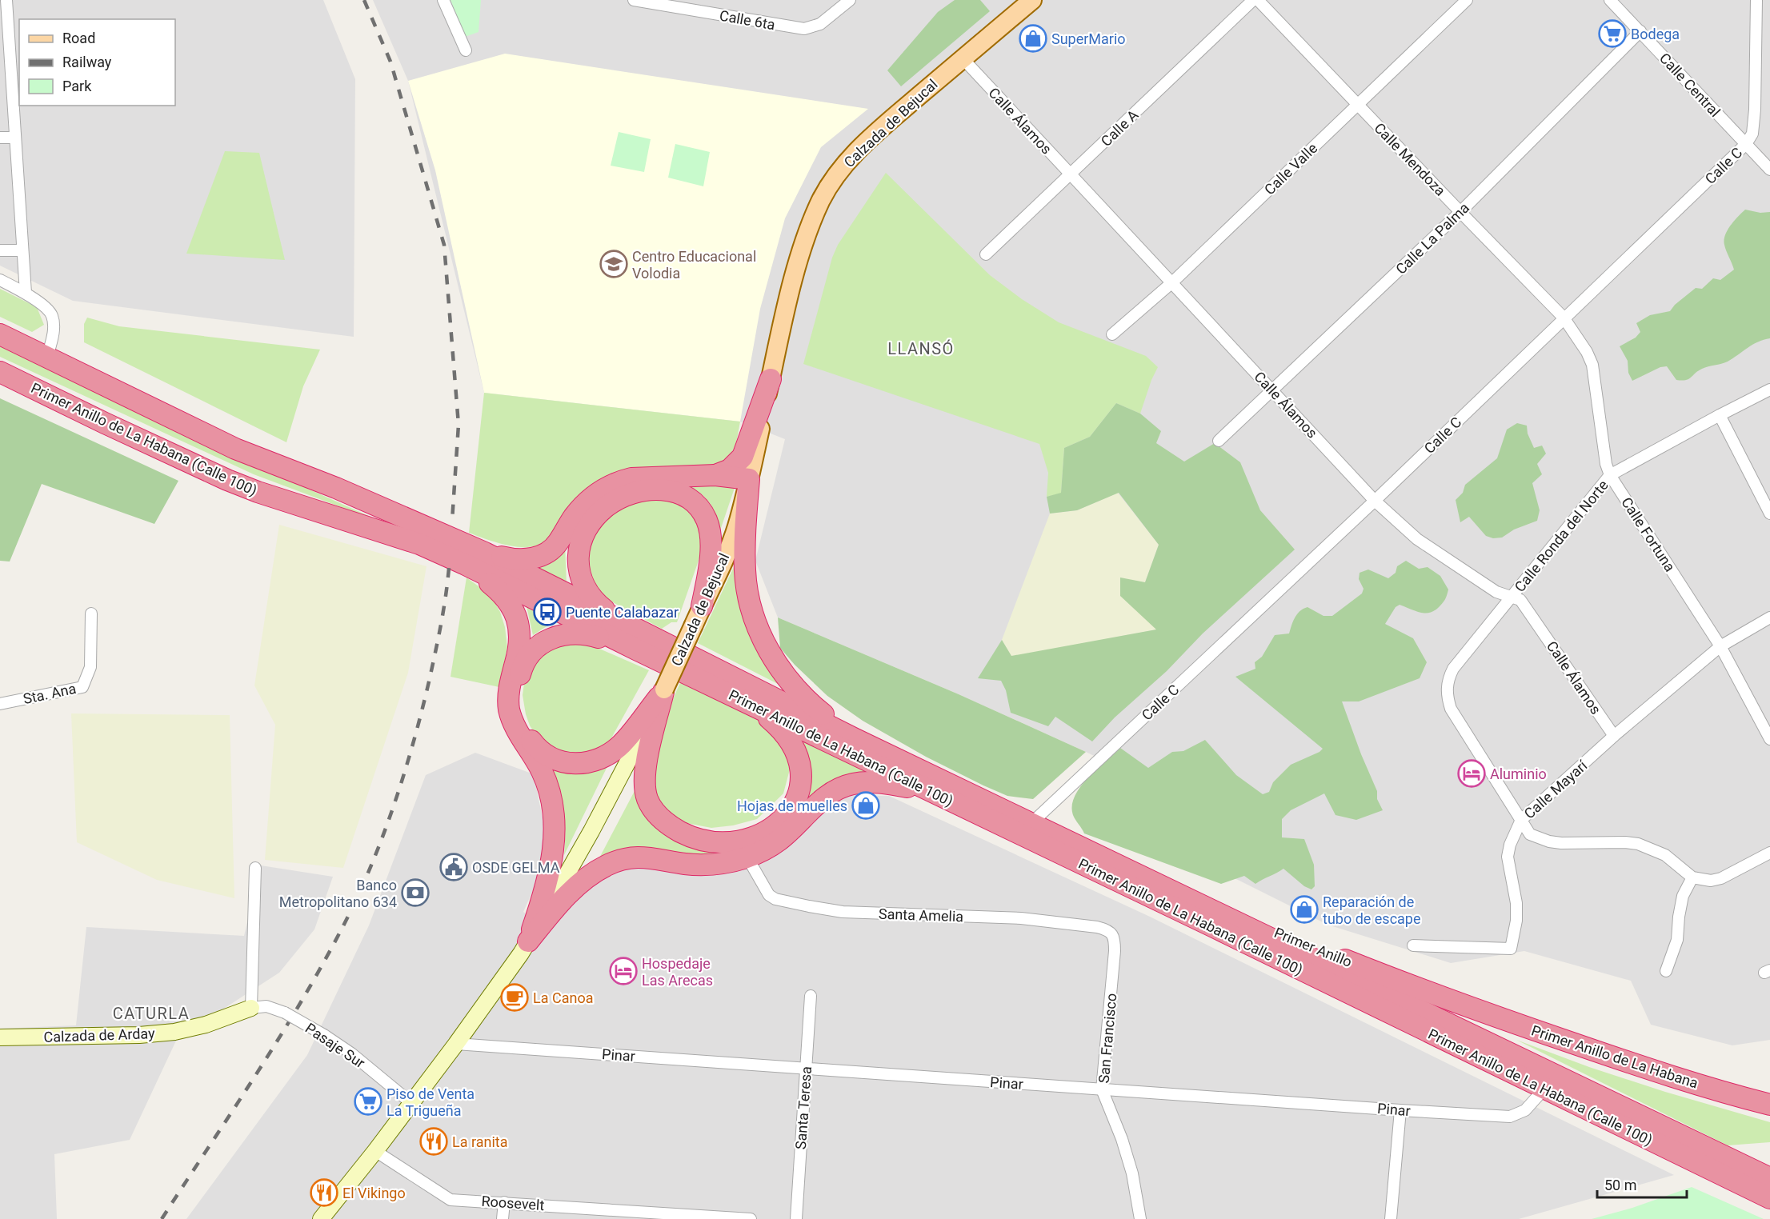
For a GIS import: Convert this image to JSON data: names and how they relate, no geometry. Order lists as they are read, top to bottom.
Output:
{
  "streets": {
    "highway": ["Primer Anillo de La Habana (Calle 100)", "Primer Anillo", "Primer Anillo de La Habana"],
    "main road": ["Calzada de Bejucal", "Calzada de Arday"],
    "street": [
      "Calle 6ta",
      "Calle Central",
      "Calle Álamos",
      "Calle A",
      "Calle Mendoza",
      "Calle C",
      "Calle Valle",
      "Calle La Palma",
      "Calle Fortuna",
      "Calle Ronda del Norte",
      "Sta. Ana",
      "Calle Mayarí",
      "Santa Amelia",
      "San Francisco",
      "Pasaje Sur",
      "Pinar",
      "Santa Teresa",
      "Roosevelt"
    ]
  },
  "crossings": [
    ["Calle Central", "Calle C"],
    ["Calle Central", "Calle La Palma"],
    ["Calle Álamos", "Calzada de Bejucal"],
    ["Calle Álamos", "Calle A"],
    ["Calle Álamos", "Calle C"],
    ["Calle Álamos", "Calle Valle"],
    ["Calle Álamos", "Calle La Palma"],
    ["Calle Álamos", "Calle Ronda del Norte"],
    ["Calle Álamos", "Calle Mayarí"],
    ["Calzada de Bejucal", "Pasaje Sur"],
    ["Calzada de Bejucal", "Pinar"],
    ["Calzada de Bejucal", "Roosevelt"],
    ["Calle Mendoza", "Calle C"],
    ["Calle Mendoza", "Calle Valle"],
    ["Calle Mendoza", "Calle La Palma"],
    ["Calle Mendoza", "Calle Fortuna"],
    ["Calle C", "Primer Anillo de La Habana (Calle 100)"],
    ["Calle C", "Calle Fortuna"],
    ["Primer Anillo de La Habana (Calle 100)", "Primer Anillo"],
    ["Primer Anillo de La Habana (Calle 100)", "Pinar"],
    ["Calle Fortuna", "Calle Ronda del Norte"],
    ["Calle Fortuna", "Calle Mayarí"],
    ["Calle Ronda del Norte", "Calle Mayarí"],
    ["Santa Amelia", "San Francisco"],
    ["Primer Anillo", "Primer Anillo de La Habana"],
    ["Calzada de Arday", "Pasaje Sur"],
    ["San Francisco", "Pinar"],
    ["Pinar", "Santa Teresa"]
  ],
  "districts": ["LLANSÓ", "CATURLA"],
  "places": {
    "supermarket": ["Bodega", "Piso de Venta La Trigueña"],
    "shop": ["SuperMario", "Hojas de muelles", "Reparación de tubo de escape"],
    "school or university": ["Centro Educacional Volodia"],
    "bus stop": ["Puente Calabazar"],
    "hotel": ["Aluminio", "Hospedaje Las Arecas"],
    "public building": ["OSDE GELMA"],
    "bank": ["Banco Metropolitano 634"],
    "cafe": ["La Canoa"],
    "restaurant": ["La ranita", "El Vikingo"]
  },
  "legend": ["Road", "Railway", "Park"],
  "scale_bar": "50 m"
}
